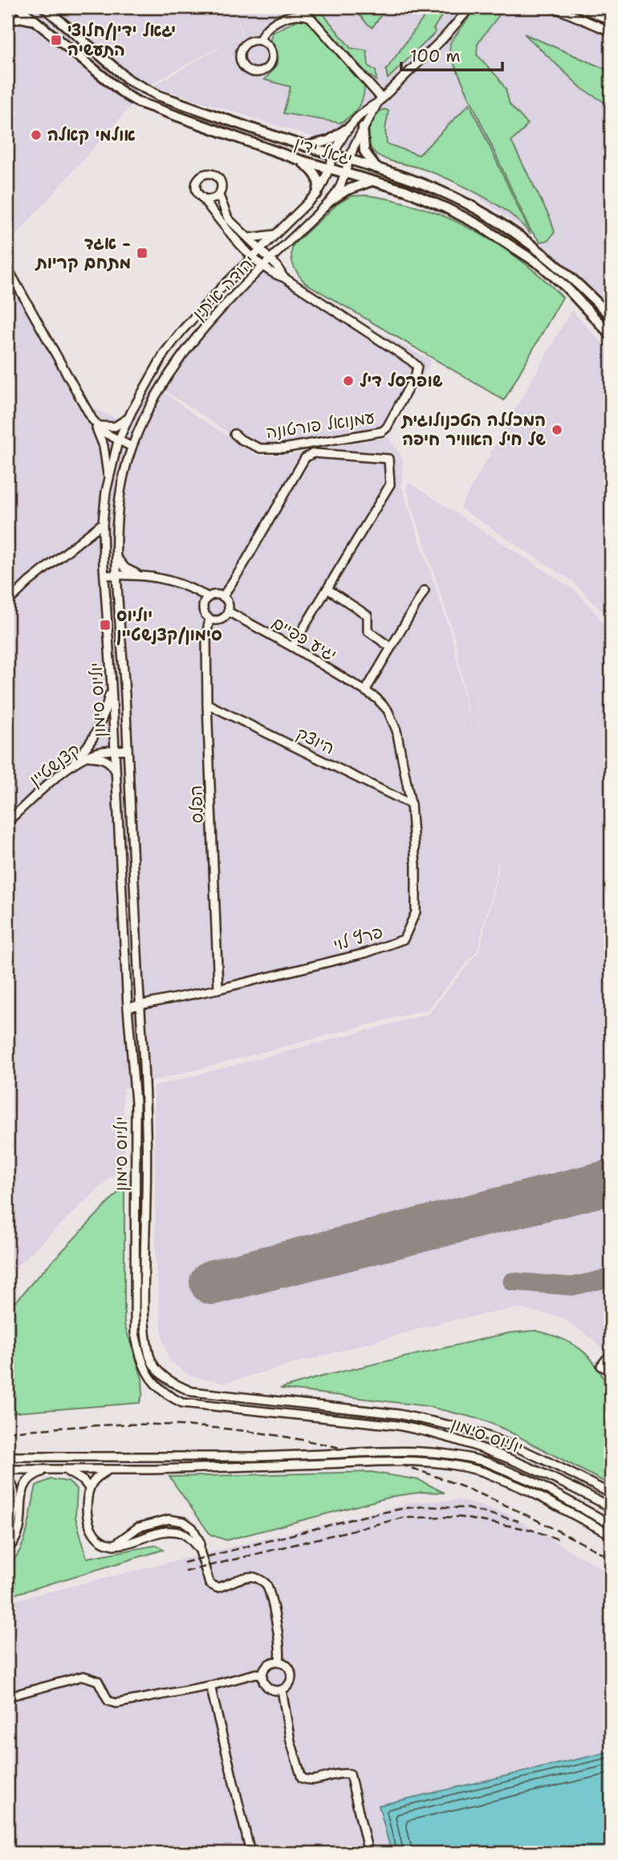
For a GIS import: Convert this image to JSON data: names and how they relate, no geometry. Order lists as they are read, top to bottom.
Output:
{
  "streets": {
    "main road": ["יגאל ידין"],
    "street": [
      "יהודה איתין",
      "עמנואל פורטונה",
      "יגיע כפיים",
      "יוליוס סימון",
      "היוצק",
      "קצנשטיין",
      "הפלס",
      "פרץ לוי"
    ]
  },
  "crossings": [
    ["יגאל ידין", "יהודה איתין"],
    ["יהודה איתין", "עמנואל פורטונה"],
    ["יהודה איתין", "יוליוס סימון"],
    ["יגיע כפיים", "הפלס"],
    ["יגיע כפיים", "פרץ לוי"],
    ["יוליוס סימון", "קצנשטיין"],
    ["יוליוס סימון", "פרץ לוי"],
    ["היוצק", "הפלס"],
    ["היוצק", "פרץ לוי"],
    ["הפלס", "פרץ לוי"]
  ],
  "places": {
    "transit": ["יגאל ידין/חלוצי התעשיה", "אגד - מתחם קריות", "יוליוס סימון/קצנשטיין"],
    "other": ["אולמי קאלה", "שופרסל דיל", "המכללה הטכנולוגית של חיל האוויר חיפה"]
  },
  "scale_bar": "100 m"
}
